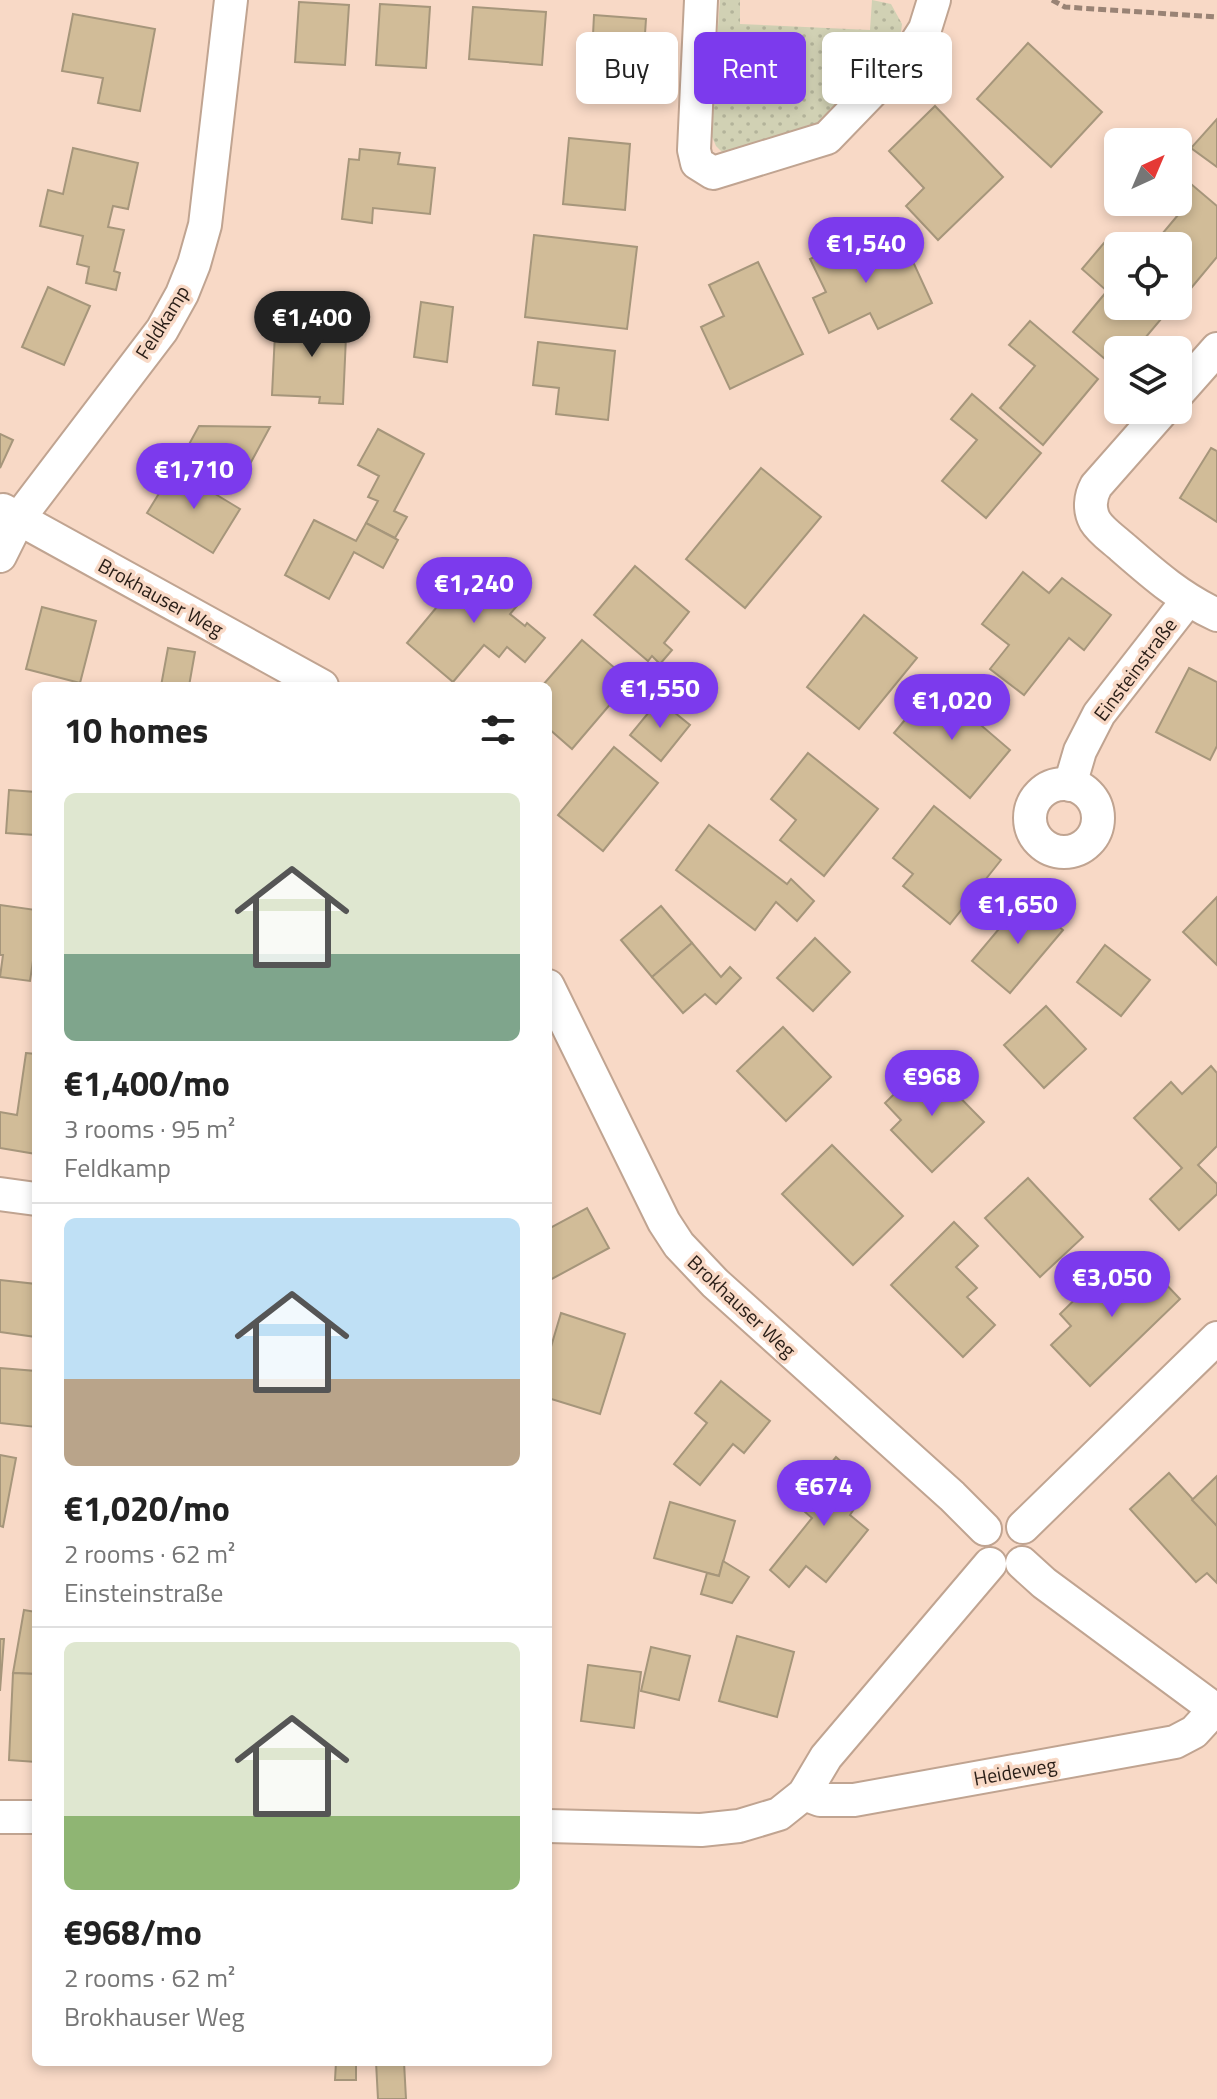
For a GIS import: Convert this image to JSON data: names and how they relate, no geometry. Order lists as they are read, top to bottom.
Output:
{
  "streets": {
    "street": [
      "Feldkamp",
      "Brokhauser Weg",
      "Einsteinstraße",
      "Heideweg"
    ]
  },
  "crossings": [
    ["Feldkamp", "Brokhauser Weg"]
  ],
  "north": "top right",
  "page": {
    "chip": ["Buy", "Rent", "Filters"],
    "price": [
      "€1,540",
      "€1,400",
      "€1,710",
      "€1,240",
      "€1,550",
      "€1,020",
      "€1,650",
      "€968",
      "€3,050",
      "€674"
    ],
    "heading": "10 homes",
    "list": [
      {
        "name": "€1,400/mo",
        "note": "3 rooms · 95 m² · Feldkamp"
      },
      {
        "name": "€1,020/mo",
        "note": "2 rooms · 62 m² · Einsteinstraße"
      },
      {
        "name": "€968/mo",
        "note": "2 rooms · 62 m² · Brokhauser Weg"
      }
    ]
  }
}
